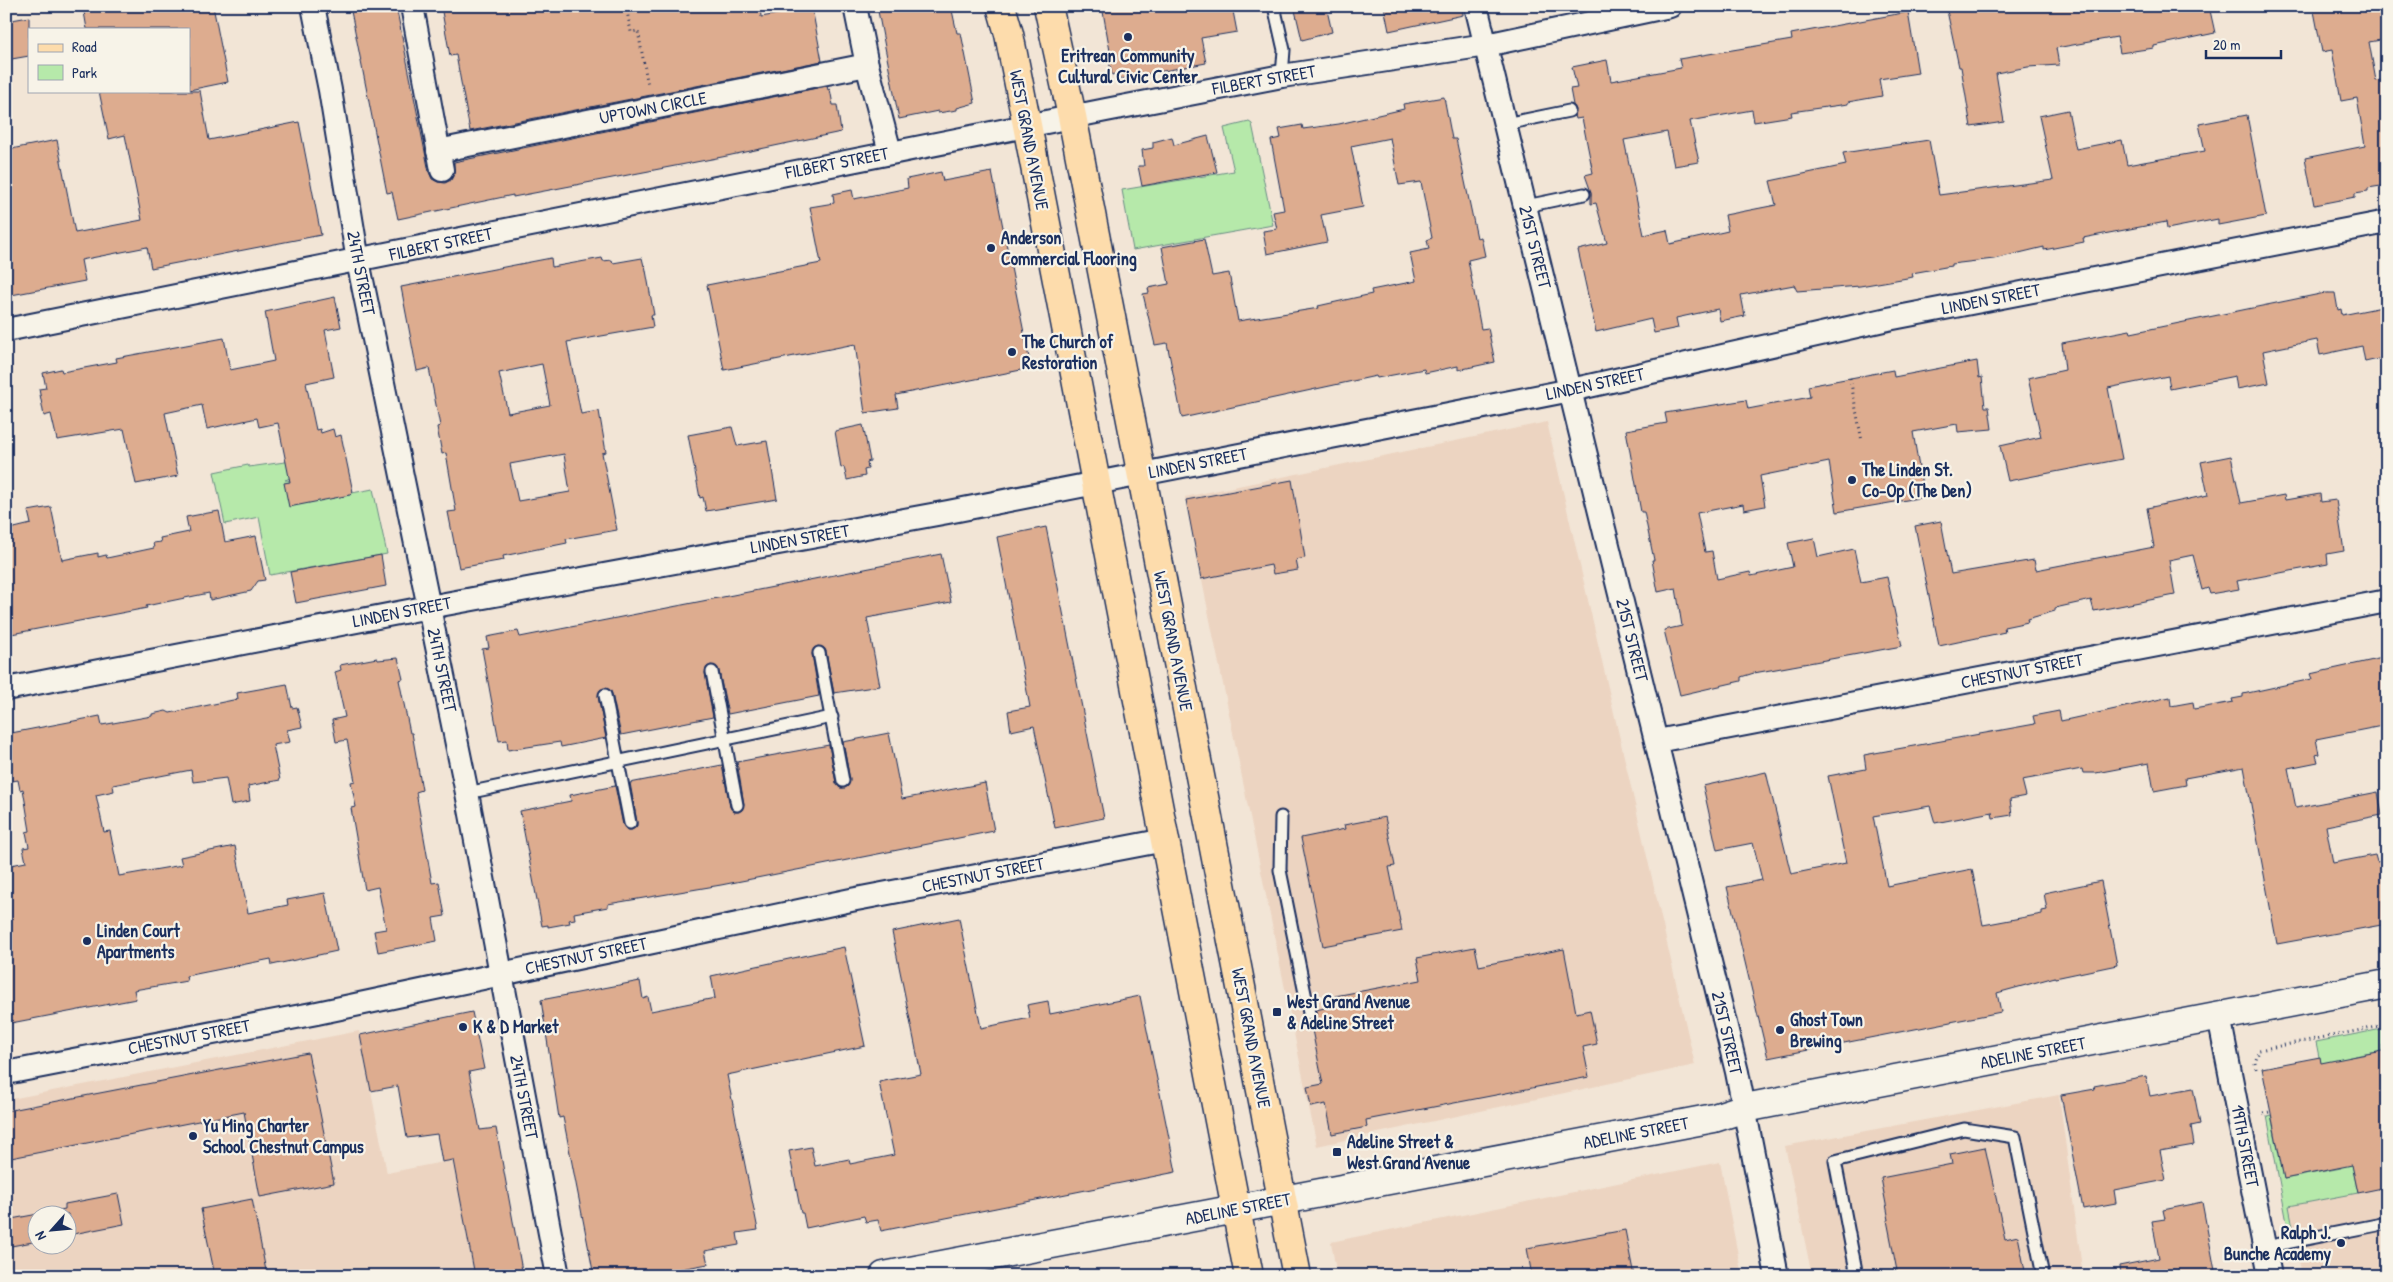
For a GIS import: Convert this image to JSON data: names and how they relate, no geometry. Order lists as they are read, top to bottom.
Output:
{
  "streets": {
    "main road": ["WEST GRAND AVENUE", "ADELINE STREET"],
    "street": [
      "FILBERT STREET",
      "UPTOWN CIRCLE",
      "21ST STREET",
      "24TH STREET",
      "LINDEN STREET",
      "CHESTNUT STREET",
      "19TH STREET"
    ]
  },
  "crossings": [
    ["FILBERT STREET", "WEST GRAND AVENUE"],
    ["FILBERT STREET", "21ST STREET"],
    ["FILBERT STREET", "24TH STREET"],
    ["WEST GRAND AVENUE", "LINDEN STREET"],
    ["WEST GRAND AVENUE", "CHESTNUT STREET"],
    ["WEST GRAND AVENUE", "ADELINE STREET"],
    ["21ST STREET", "LINDEN STREET"],
    ["21ST STREET", "CHESTNUT STREET"],
    ["21ST STREET", "ADELINE STREET"],
    ["24TH STREET", "LINDEN STREET"],
    ["24TH STREET", "CHESTNUT STREET"],
    ["ADELINE STREET", "19TH STREET"]
  ],
  "places": {
    "other": [
      "Eritrean Community Cultural Civic Center",
      "Anderson Commercial Flooring",
      "The Church of Restoration",
      "The Linden St. Co-Op (The Den)",
      "Linden Court Apartments",
      "K & D Market",
      "Ghost Town Brewing",
      "Yu Ming Charter School Chestnut Campus",
      "Ralph J. Bunche Academy"
    ],
    "transit": ["West Grand Avenue & Adeline Street", "Adeline Street & West Grand Avenue"]
  },
  "legend": ["Road", "Park"],
  "scale_bar": "20 m",
  "north": "bottom left"
}
